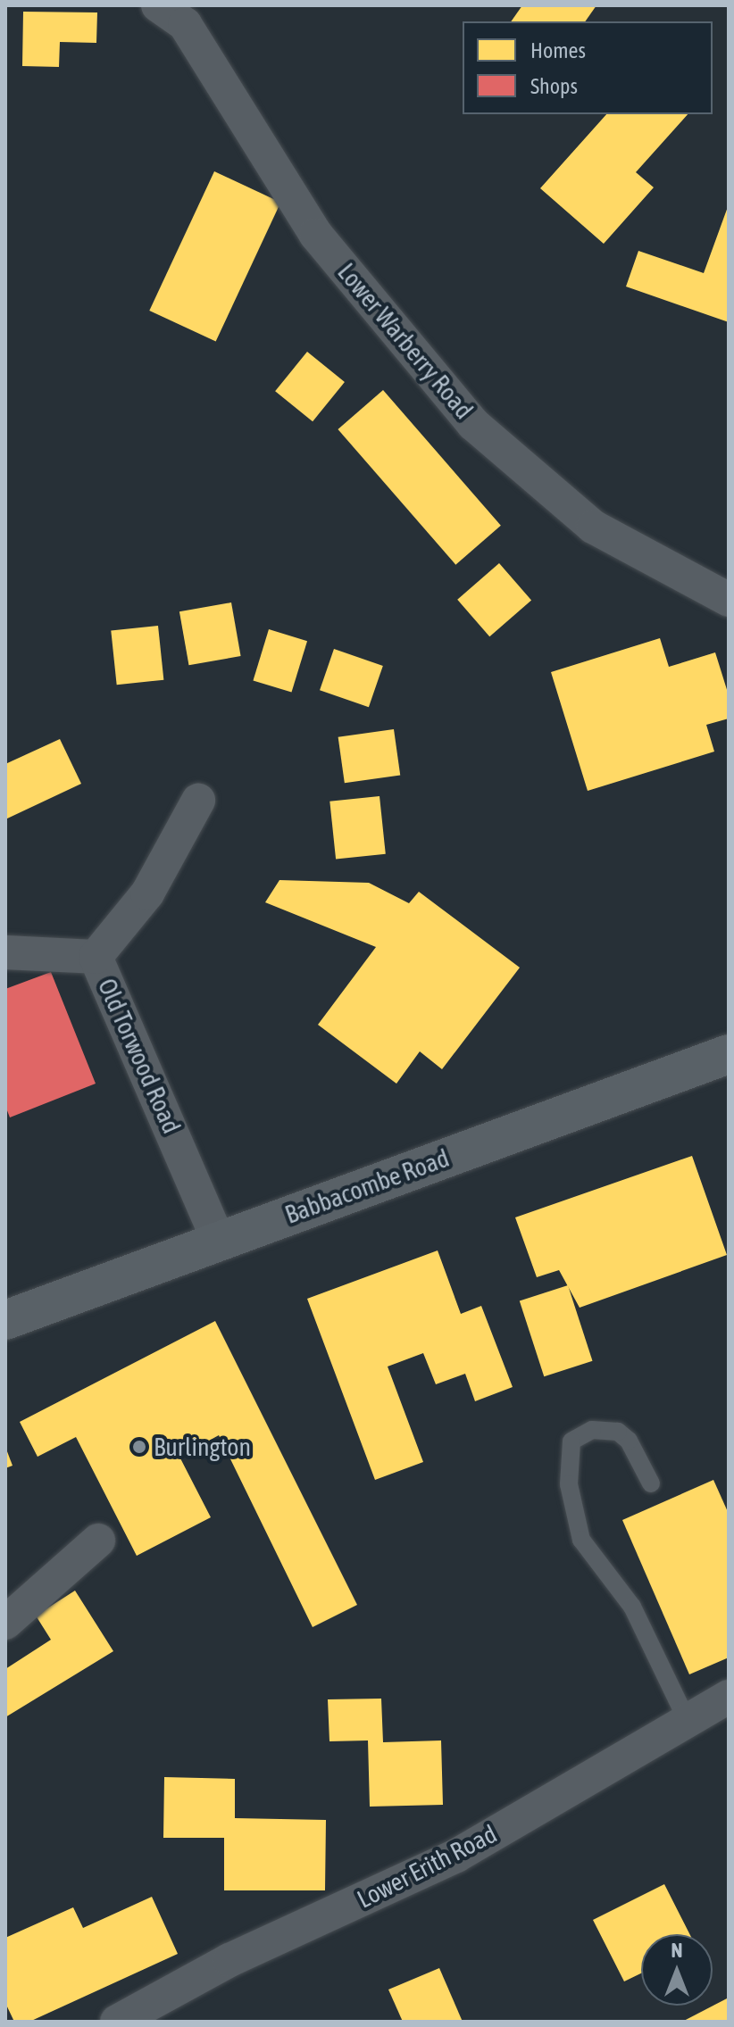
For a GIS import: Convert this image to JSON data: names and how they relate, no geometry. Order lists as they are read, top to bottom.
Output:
{
  "streets": {
    "main road": ["Babbacombe Road"],
    "street": ["Lower Warberry Road", "Old Torwood Road", "Lower Erith Road"]
  },
  "crossings": [
    ["Old Torwood Road", "Babbacombe Road"]
  ],
  "places": ["Burlington"],
  "legend": ["Homes", "Shops"],
  "north": "top"
}
